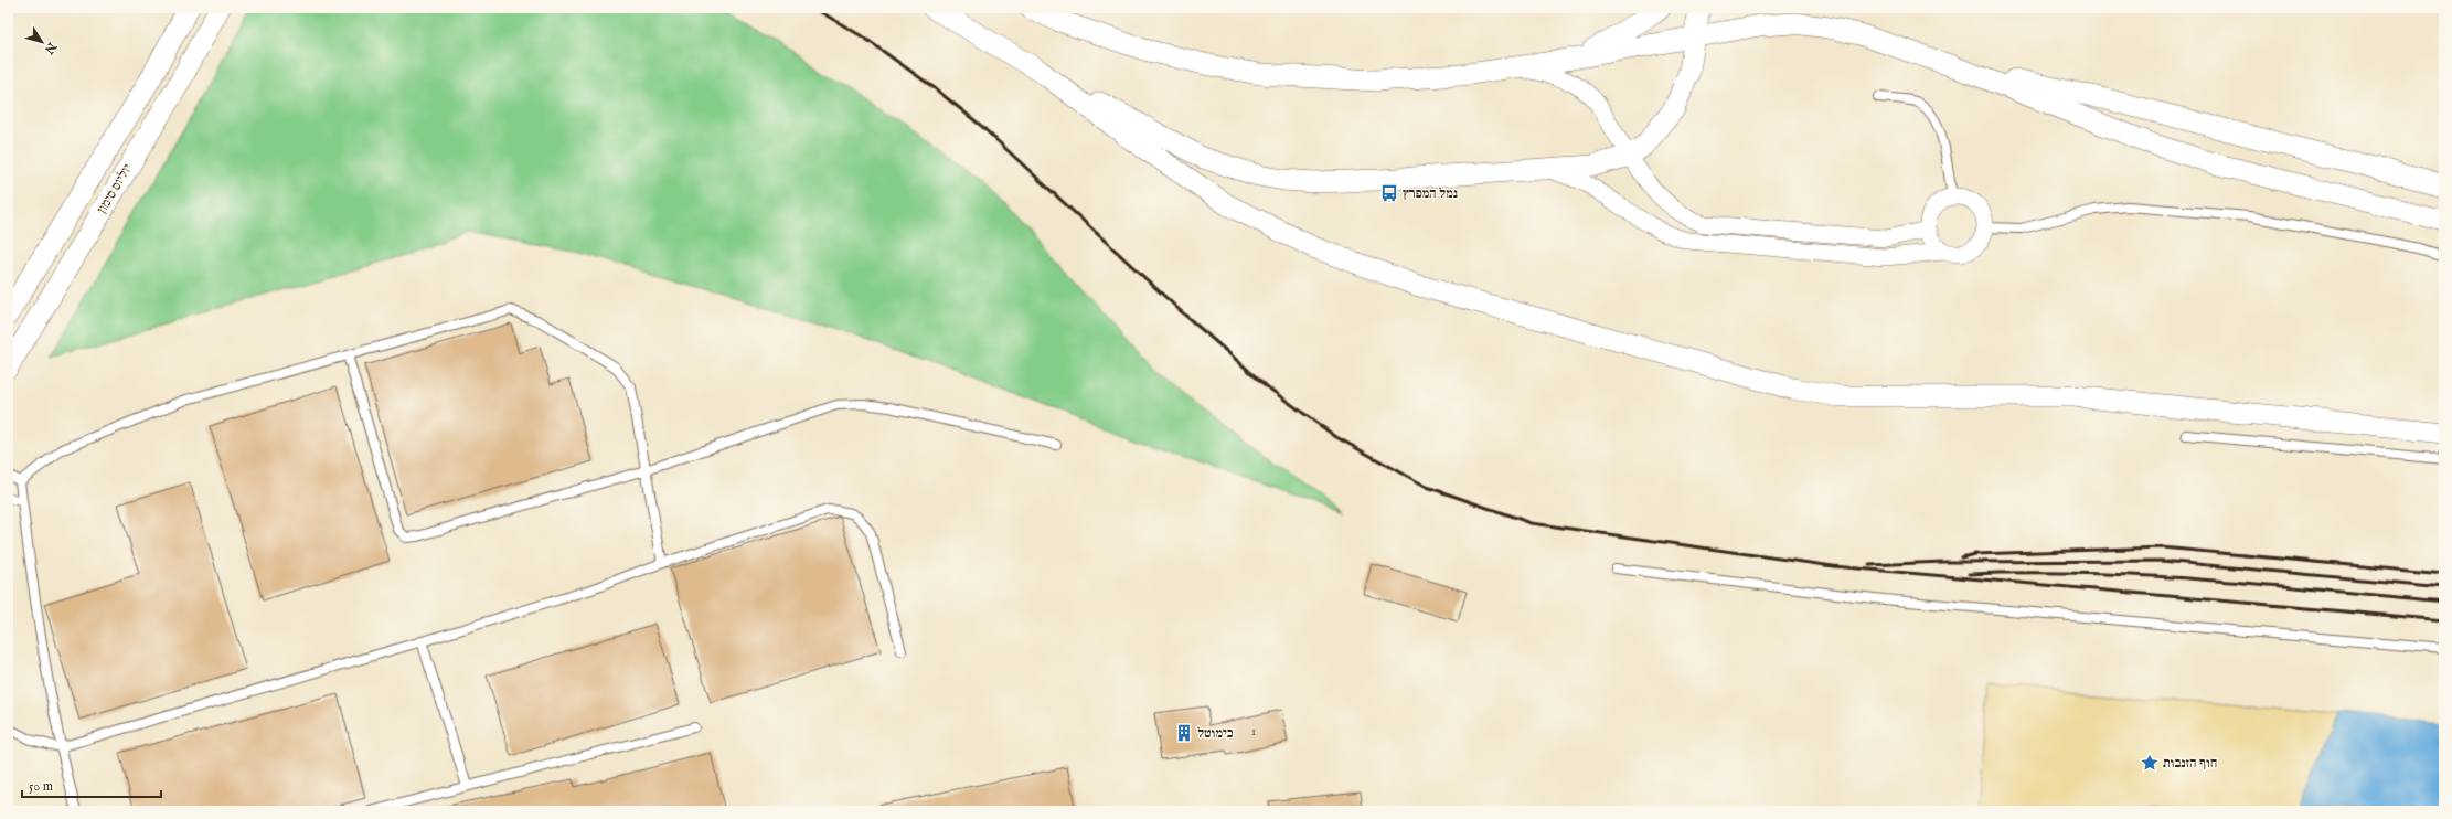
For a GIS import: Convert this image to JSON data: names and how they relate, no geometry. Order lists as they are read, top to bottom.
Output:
{
  "streets": {
    "street": ["יוליוס סימון"]
  },
  "places": {
    "bus stop": ["נמל המפרץ"],
    "building": ["כימוטל"],
    "place": ["חוף הזנבות"]
  },
  "house_numbers": ["1"],
  "scale_bar": "50 m",
  "north": "bottom right"
}
